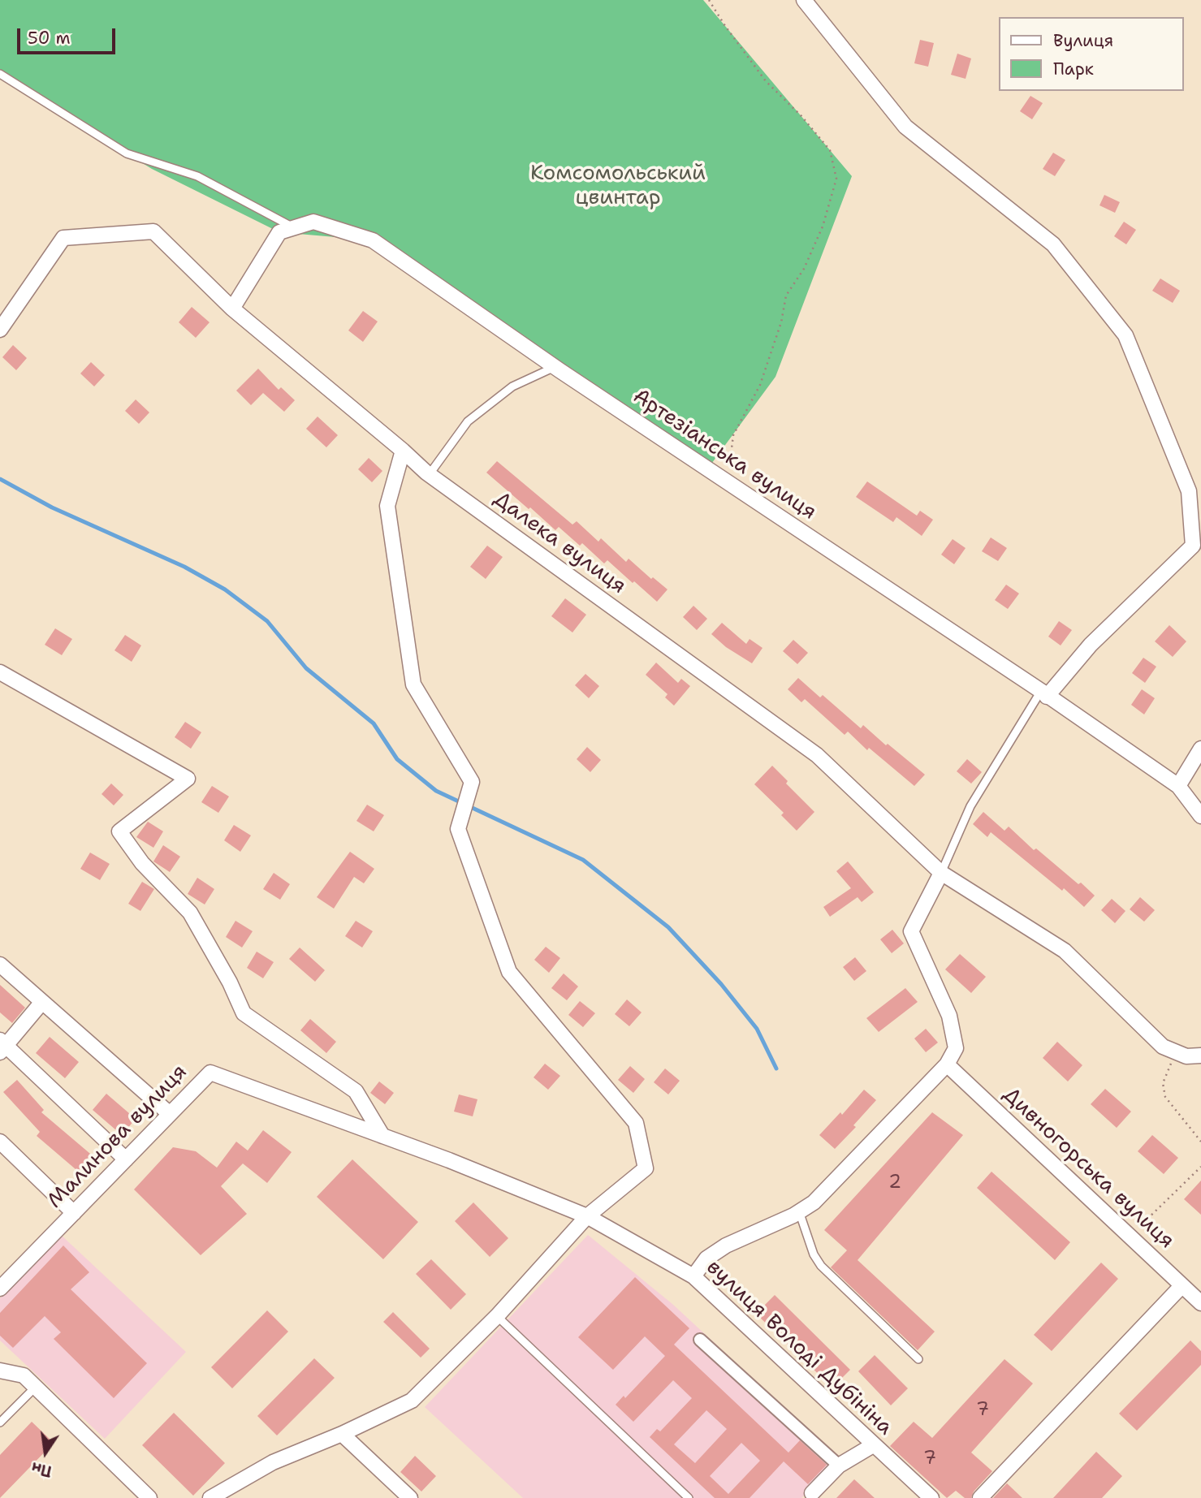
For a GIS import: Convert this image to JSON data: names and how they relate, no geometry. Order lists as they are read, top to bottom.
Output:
{
  "streets": {
    "street": [
      "Артезіанська вулиця",
      "Далека вулиця",
      "Малинова вулиця",
      "Дивногорська вулиця",
      "вулиця Володі Дубініна"
    ]
  },
  "crossings": [
    ["Артезіанська вулиця", "Далека вулиця"],
    ["Малинова вулиця", "вулиця Володі Дубініна"]
  ],
  "parks": ["Комсомольський цвинтар"],
  "house_numbers": ["2", "7", "7"],
  "legend": ["Вулиця", "Парк"],
  "scale_bar": "50 m",
  "north": "bottom"
}
